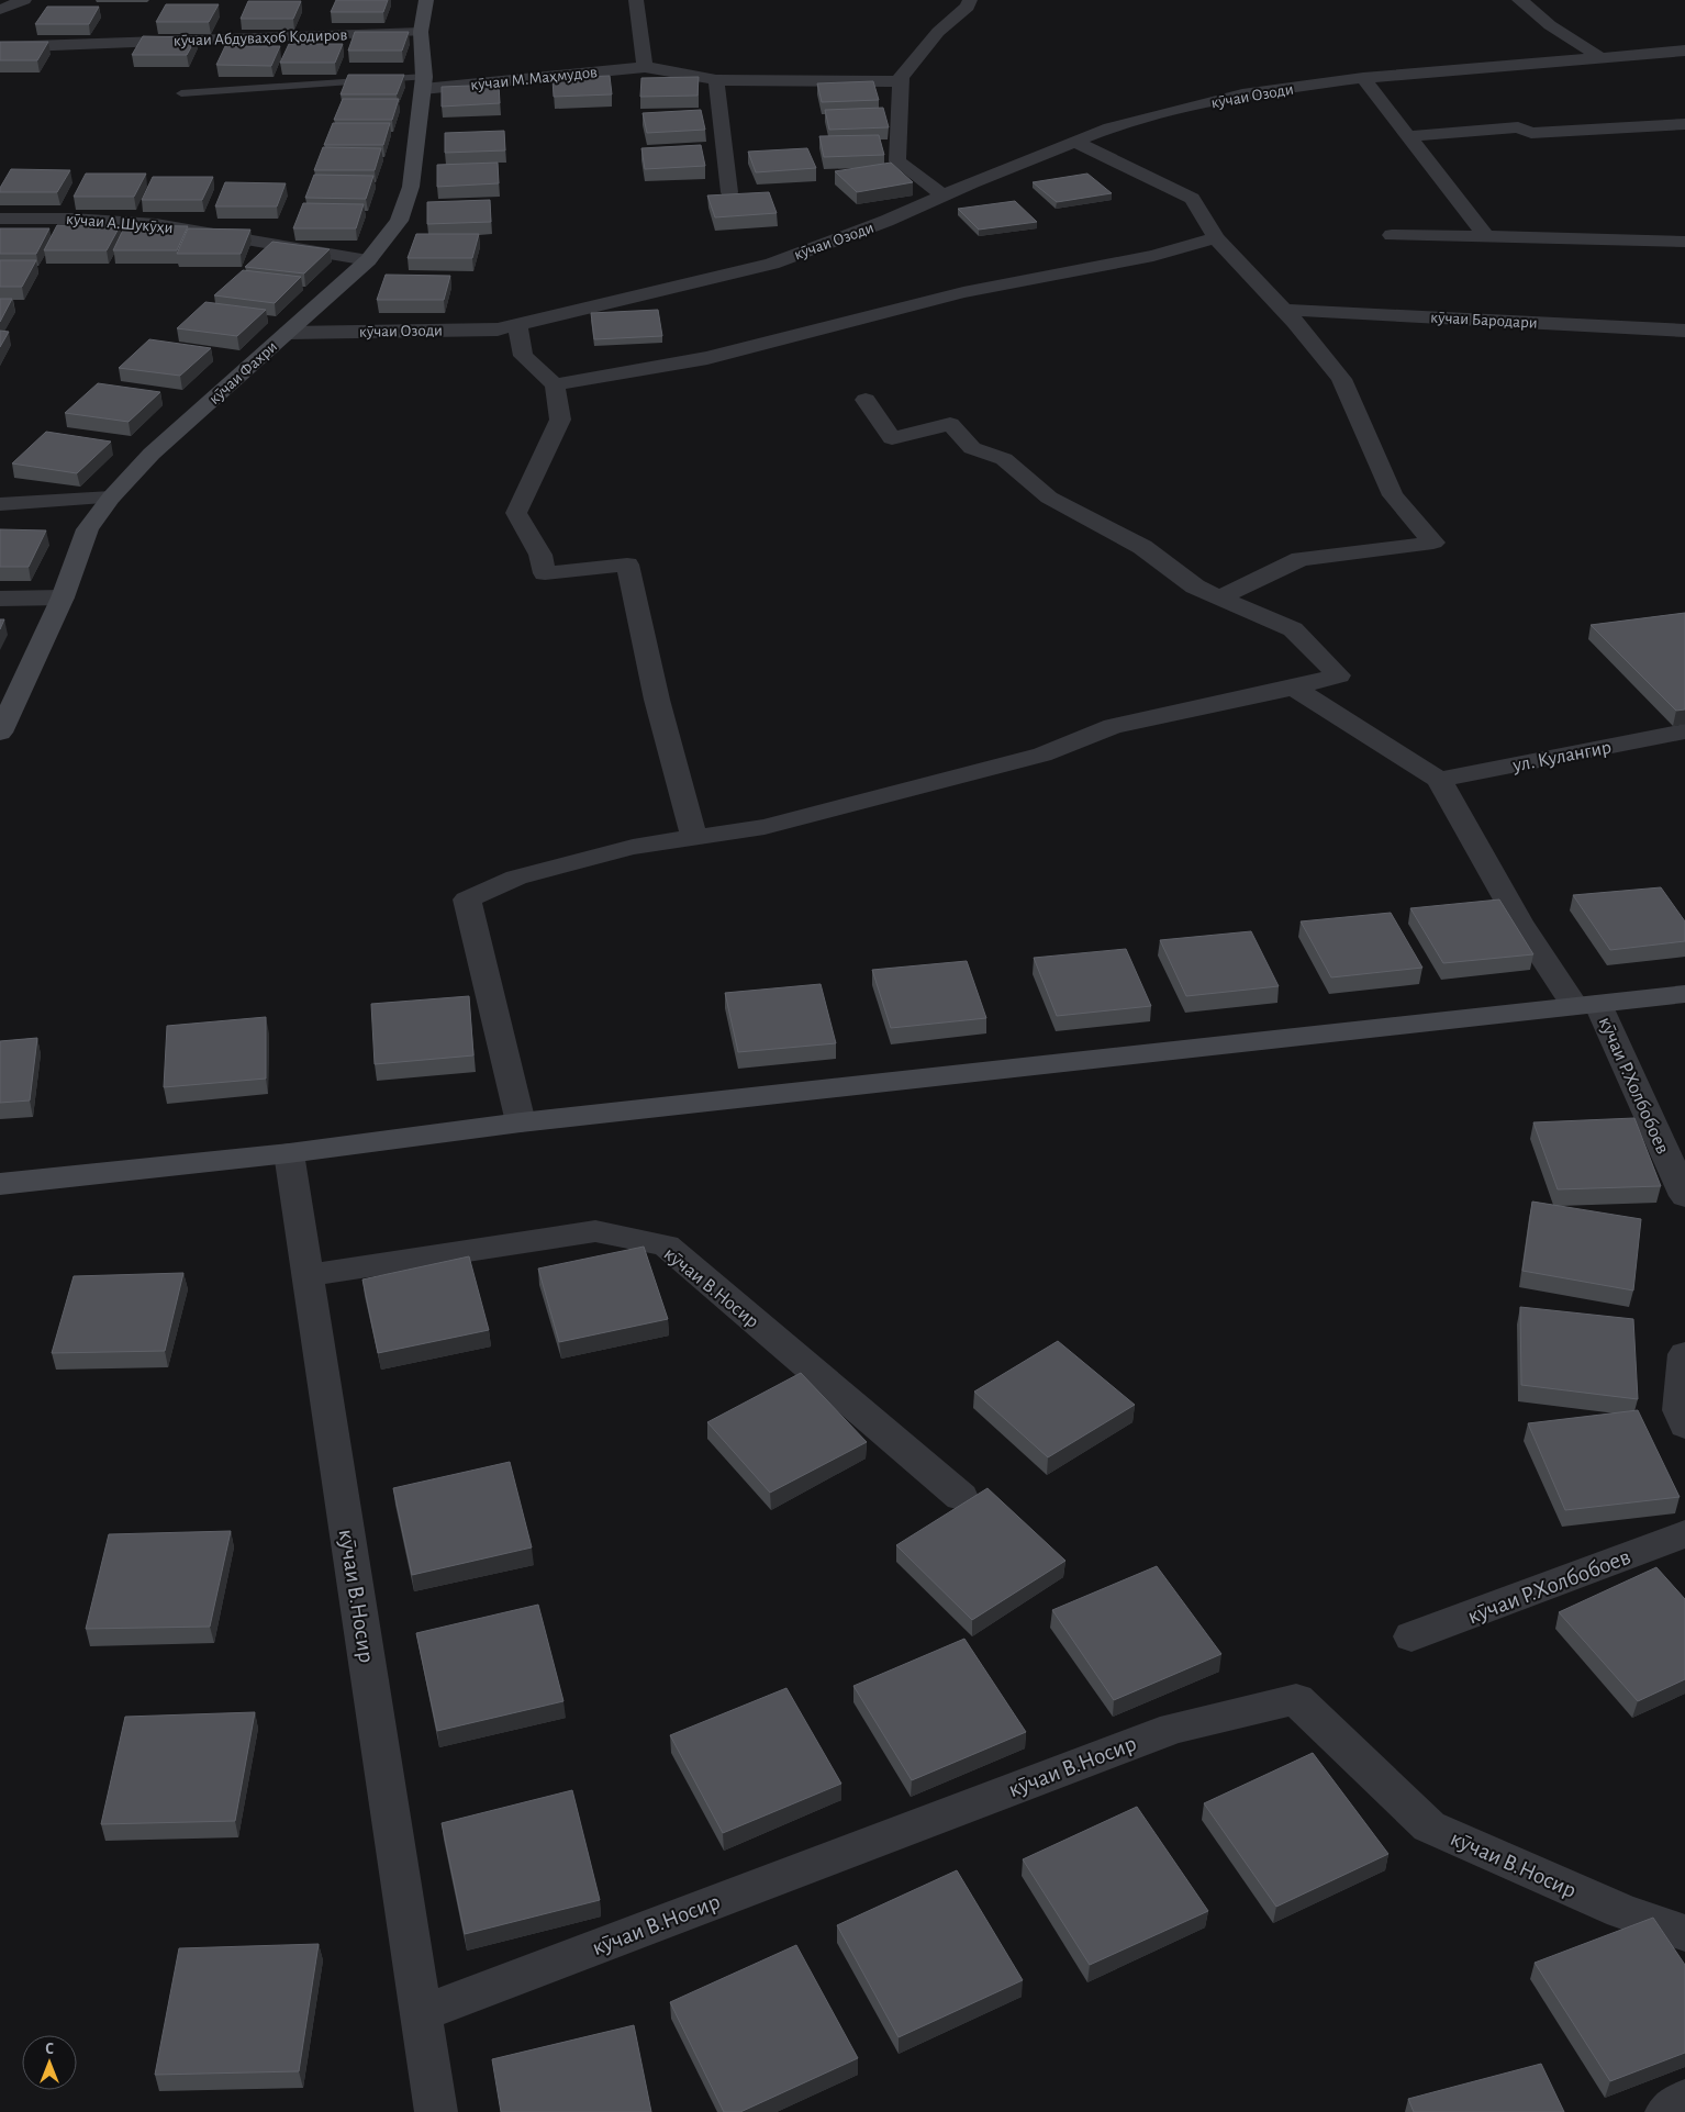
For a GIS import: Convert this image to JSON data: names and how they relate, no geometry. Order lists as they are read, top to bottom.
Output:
{
  "streets": {
    "street": [
      "кӯчаи Абдуваҳоб Қодиров",
      "кӯчаи М.Маҳмудов",
      "кӯчаи Озоди",
      "кӯчаи А.Шукӯҳи",
      "кӯчаи Бародари",
      "кӯчаи Фахри",
      "ул. Кулангир",
      "кӯчаи Р.Холбобоев",
      "кӯчаи В.Носир"
    ]
  },
  "crossings": [
    ["кӯчаи Абдуваҳоб Қодиров", "кӯчаи Фахри"],
    ["кӯчаи М.Маҳмудов", "кӯчаи Фахри"],
    ["кӯчаи Озоди", "кӯчаи Фахри"],
    ["кӯчаи А.Шукӯҳи", "кӯчаи Фахри"],
    ["ул. Кулангир", "кӯчаи Р.Холбобоев"]
  ],
  "north": "top"
}
